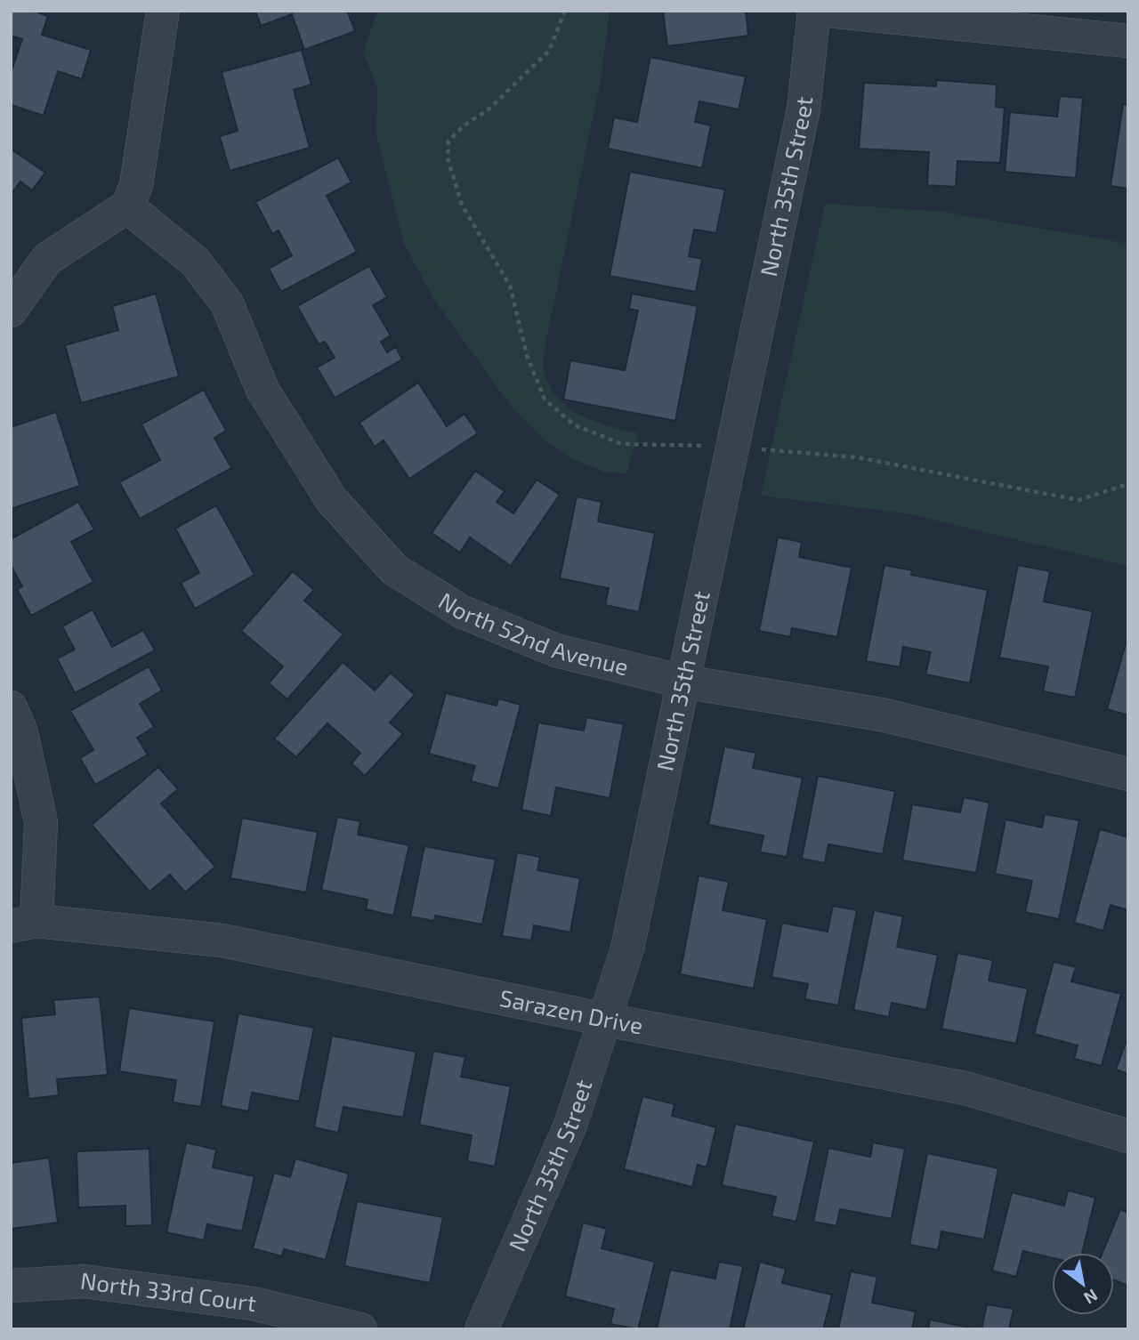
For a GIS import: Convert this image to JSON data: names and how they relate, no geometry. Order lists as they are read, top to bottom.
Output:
{
  "streets": {
    "street": [
      "North 35th Street",
      "North 52nd Avenue",
      "Sarazen Drive",
      "North 33rd Court"
    ]
  },
  "crossings": [
    ["North 35th Street", "North 52nd Avenue"],
    ["North 35th Street", "Sarazen Drive"]
  ],
  "north": "bottom right"
}
